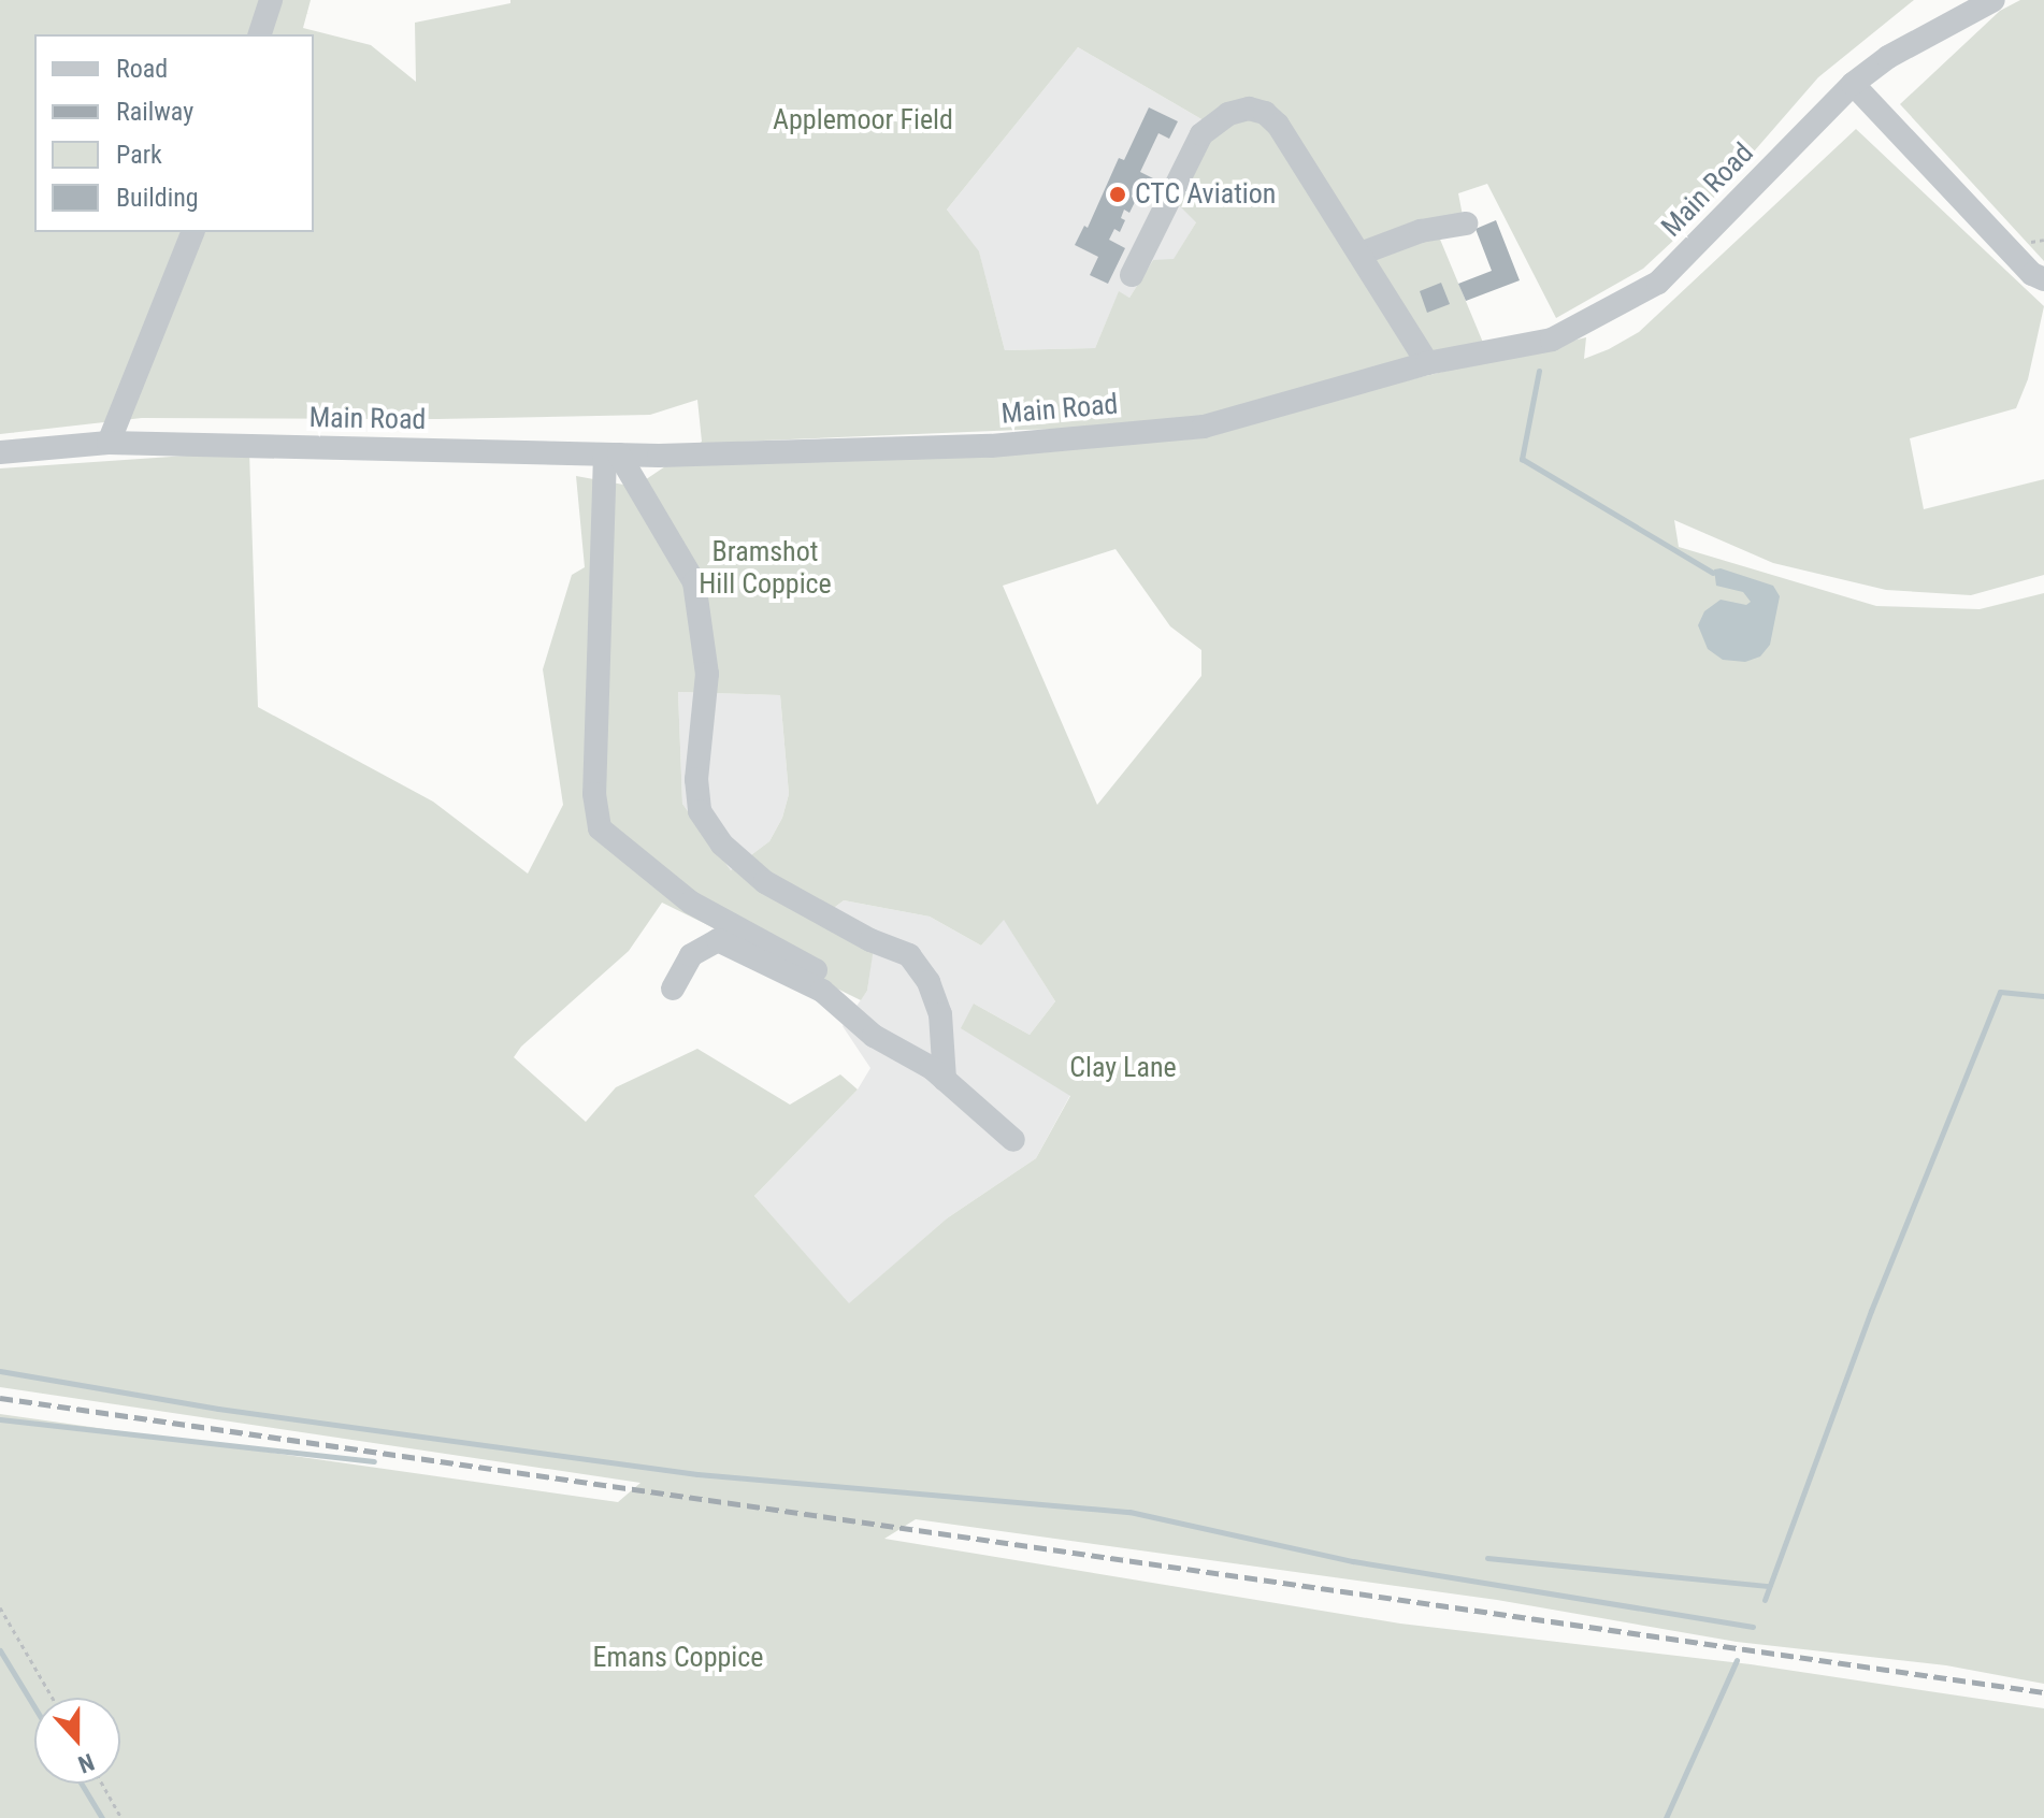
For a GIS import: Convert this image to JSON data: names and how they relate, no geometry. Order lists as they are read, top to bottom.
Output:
{
  "streets": {
    "street": ["Main Road"]
  },
  "parks": [
    "Applemoor Field",
    "Bramshot Hill Coppice",
    "Clay Lane",
    "Emans Coppice"
  ],
  "places": ["CTC Aviation"],
  "legend": [
    "Road",
    "Railway",
    "Park",
    "Building"
  ],
  "north": "bottom"
}
